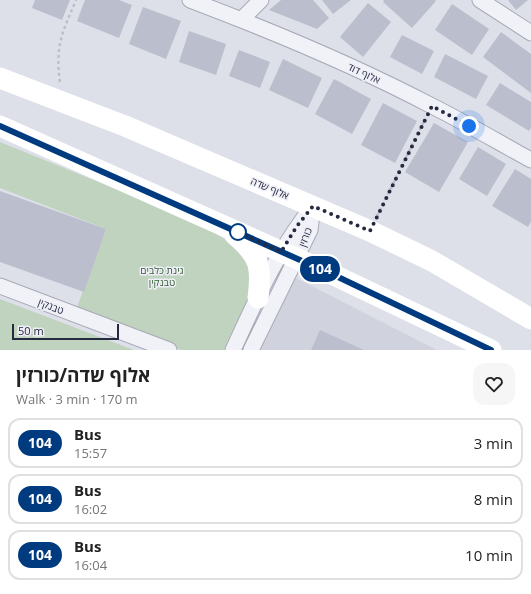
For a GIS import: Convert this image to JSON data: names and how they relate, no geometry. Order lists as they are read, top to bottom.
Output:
{
  "streets": {
    "main road": ["אלוף שדה"],
    "street": ["אלוף דוד", "כורזין", "טבנקין"]
  },
  "crossings": [
    ["אלוף שדה", "כורזין"]
  ],
  "parks": ["גינת כלבים טבנקין"],
  "lines": ["bus line 104"],
  "scale_bar": "50 m",
  "page": {
    "on_map": "104",
    "scale": "50 m",
    "heading": ["אלוף שדה/כורזין", "Walk · 3 min · 170 m"],
    "list": [
      {
        "mark": "104",
        "name": "Bus",
        "note": "15:57",
        "value": "3 min"
      },
      {
        "mark": "104",
        "name": "Bus",
        "note": "16:02",
        "value": "8 min"
      },
      {
        "mark": "104",
        "name": "Bus",
        "note": "16:04",
        "value": "10 min"
      }
    ]
  }
}
